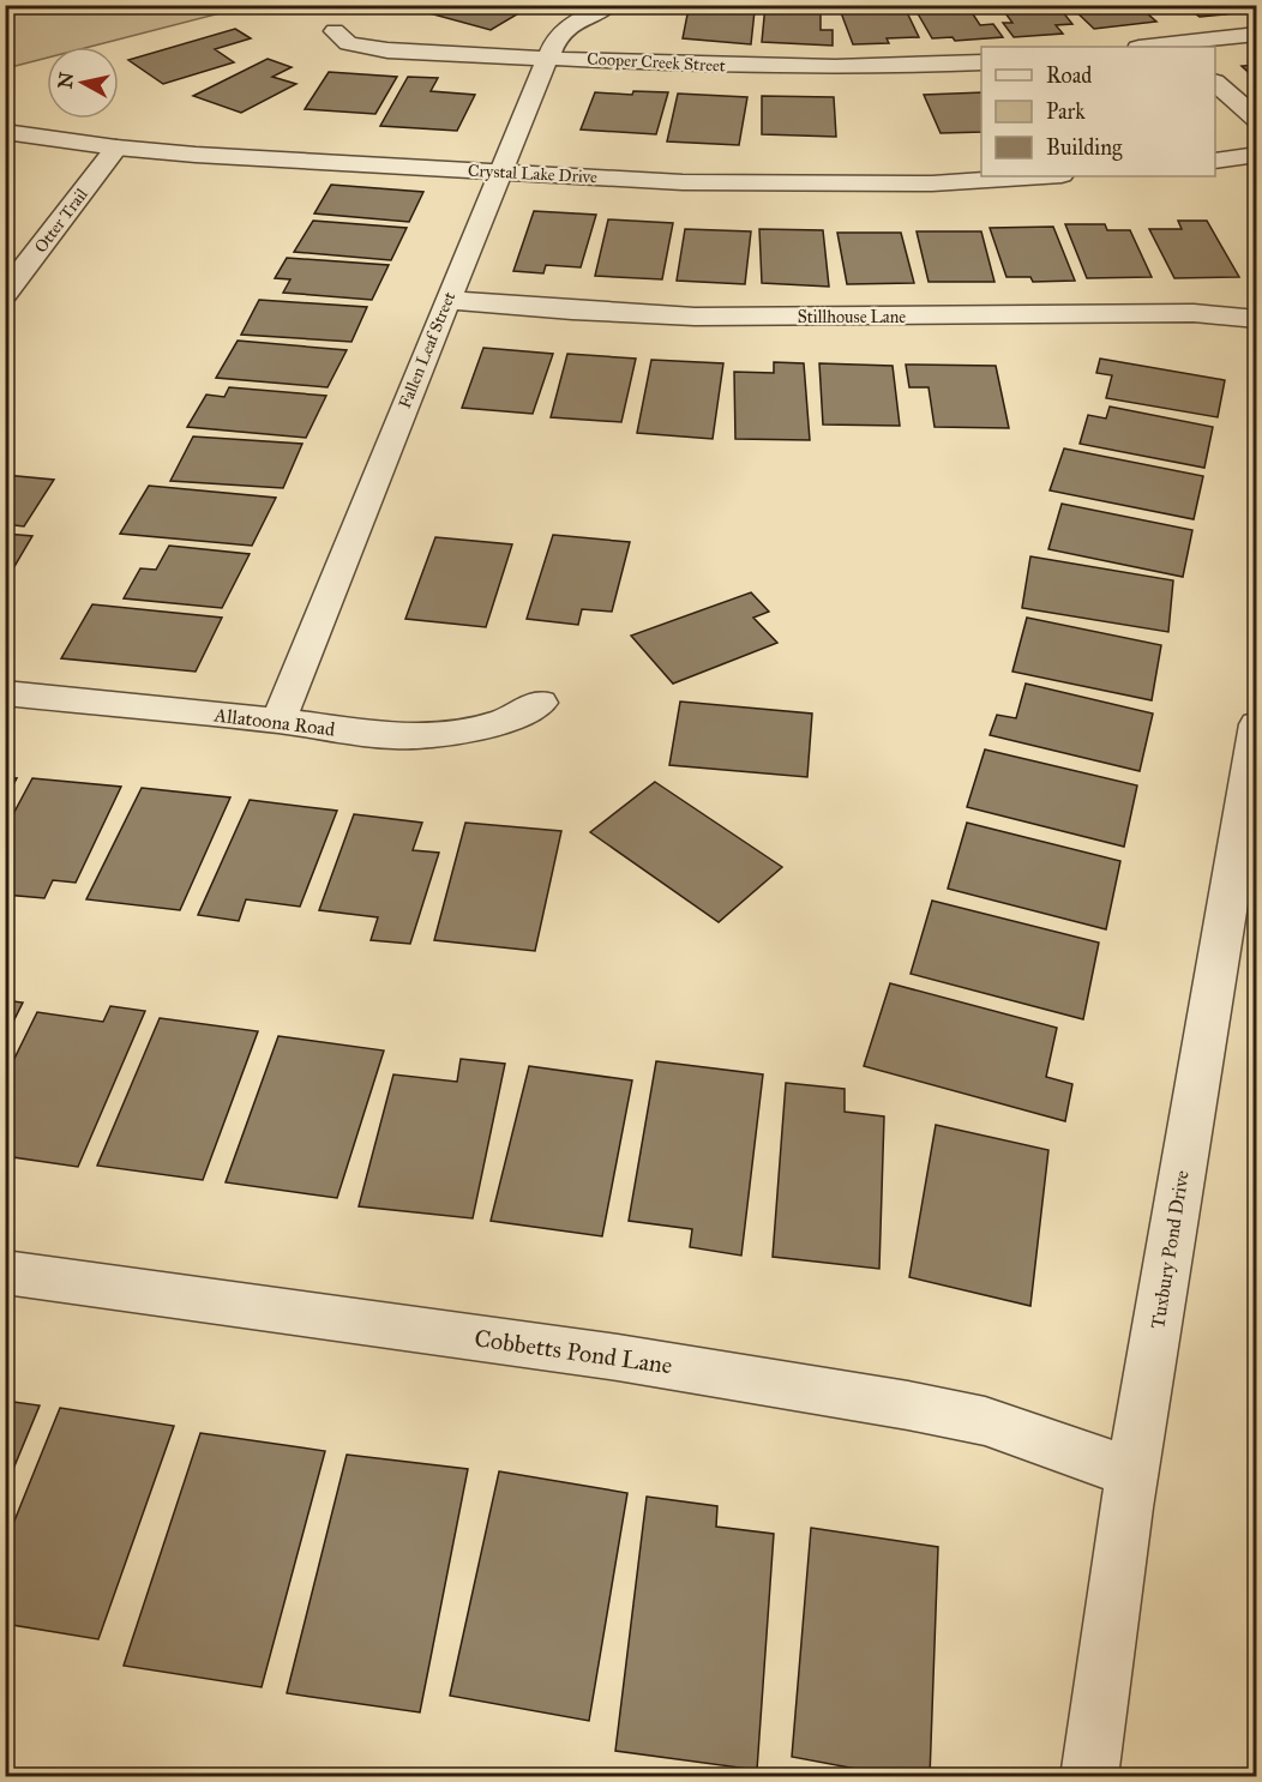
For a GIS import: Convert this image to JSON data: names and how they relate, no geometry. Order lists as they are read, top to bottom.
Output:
{
  "streets": {
    "street": [
      "Cooper Creek Street",
      "Crystal Lake Drive",
      "Otter Trail",
      "Stillhouse Lane",
      "Fallen Leaf Street",
      "Allatoona Road",
      "Tuxbury Pond Drive",
      "Cobbetts Pond Lane"
    ]
  },
  "crossings": [
    ["Cooper Creek Street", "Fallen Leaf Street"],
    ["Crystal Lake Drive", "Otter Trail"],
    ["Crystal Lake Drive", "Fallen Leaf Street"],
    ["Stillhouse Lane", "Fallen Leaf Street"],
    ["Fallen Leaf Street", "Allatoona Road"],
    ["Tuxbury Pond Drive", "Cobbetts Pond Lane"]
  ],
  "legend": ["Road", "Park", "Building"],
  "north": "left"
}
